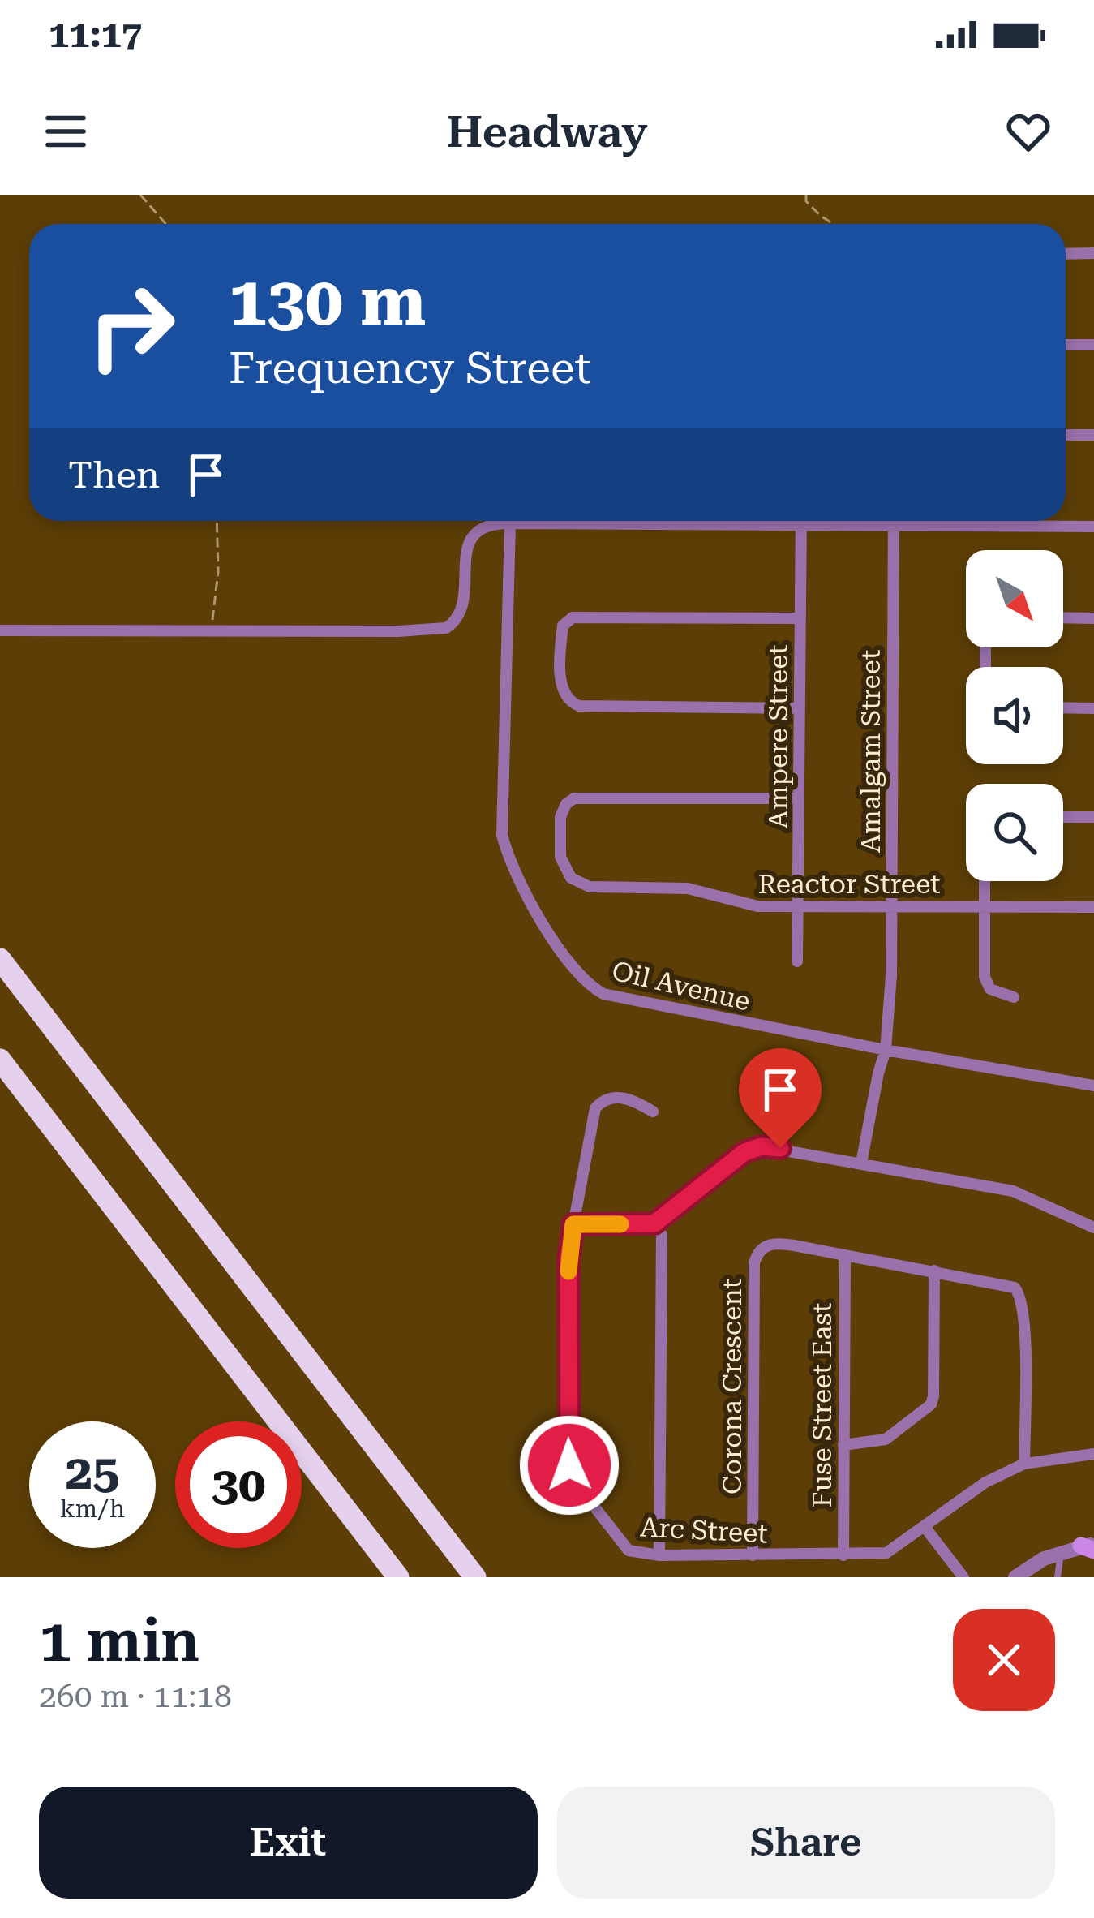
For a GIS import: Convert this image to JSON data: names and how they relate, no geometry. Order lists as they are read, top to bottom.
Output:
{
  "streets": {
    "street": [
      "Ampere Street",
      "Amalgam Street",
      "Reactor Street",
      "Oil Avenue",
      "Corona Crescent",
      "Fuse Street East",
      "Arc Street"
    ]
  },
  "crossings": [
    ["Ampere Street", "Reactor Street"],
    ["Amalgam Street", "Reactor Street"],
    ["Amalgam Street", "Oil Avenue"],
    ["Corona Crescent", "Fuse Street East"],
    ["Corona Crescent", "Arc Street"],
    ["Fuse Street East", "Arc Street"]
  ],
  "north": "bottom right",
  "page": {
    "status": "11:17",
    "header": "Headway",
    "turn": ["130 m", "Frequency Street"],
    "then": "Then",
    "speed": "25 km/h",
    "limit": "30",
    "heading": ["1 min", "260 m · 11:18"],
    "buttons": ["Exit", "Share"]
  }
}
